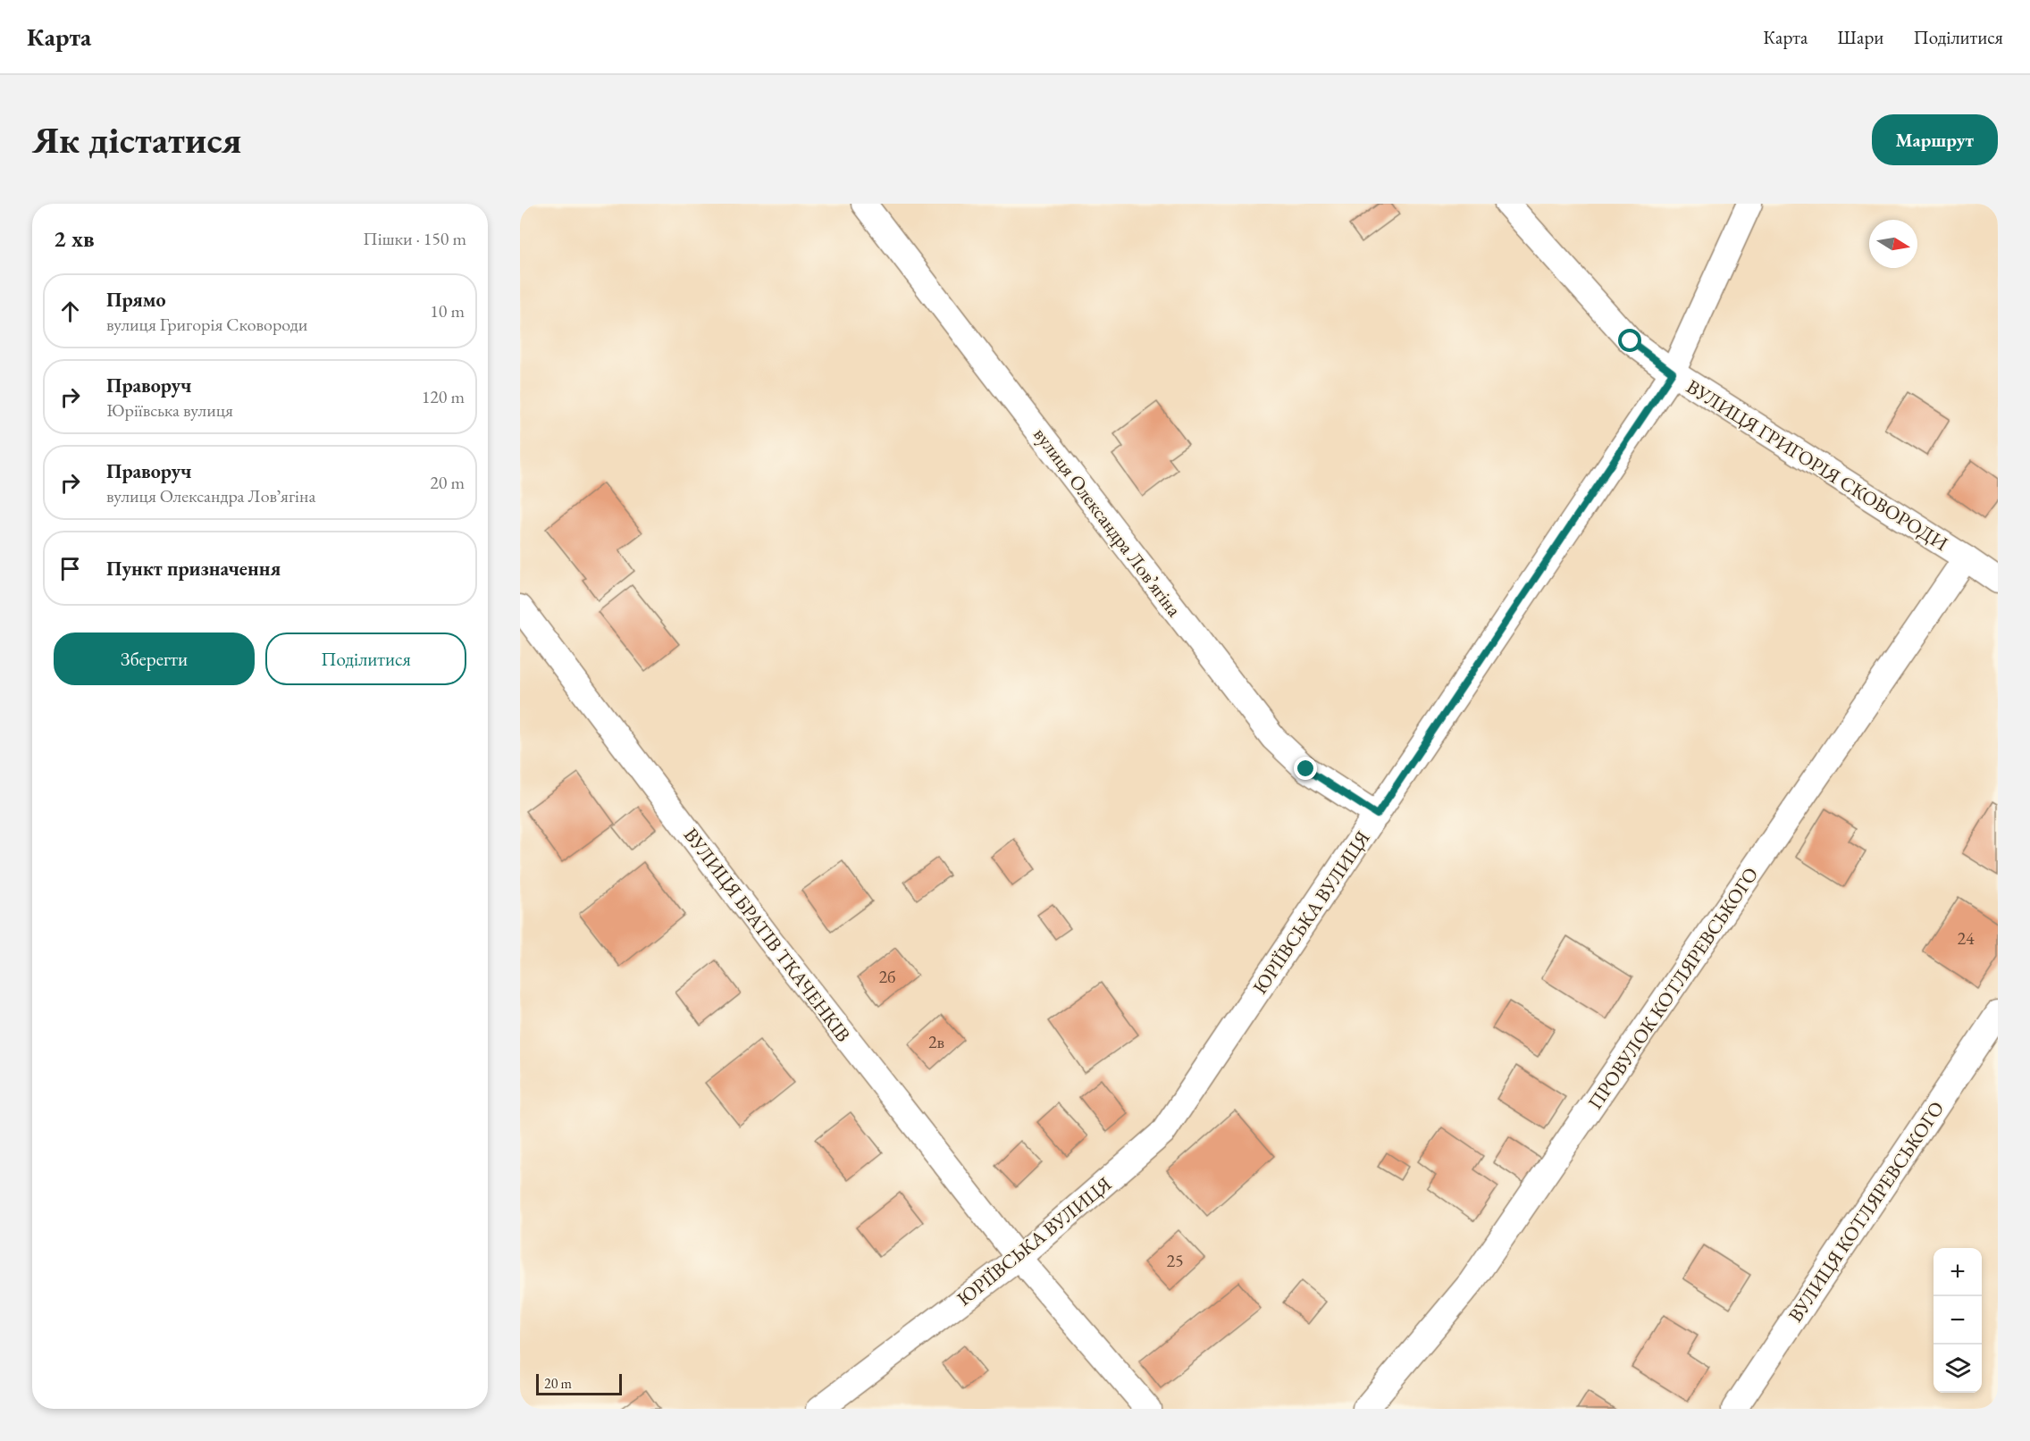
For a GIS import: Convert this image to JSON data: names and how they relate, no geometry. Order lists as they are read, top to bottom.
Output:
{
  "streets": {
    "street": [
      "ВУЛИЦЯ ГРИГОРІЯ СКОВОРОДИ",
      "вулиця Олександра Ловʼягіна",
      "ЮРІЇВСЬКА ВУЛИЦЯ",
      "ВУЛИЦЯ БРАТІВ ТКАЧЕНКІВ",
      "ПРОВУЛОК КОТЛЯРЕВСЬКОГО",
      "ВУЛИЦЯ КОТЛЯРЕВСЬКОГО"
    ]
  },
  "crossings": [
    ["ВУЛИЦЯ ГРИГОРІЯ СКОВОРОДИ", "ЮРІЇВСЬКА ВУЛИЦЯ"],
    ["ВУЛИЦЯ ГРИГОРІЯ СКОВОРОДИ", "ПРОВУЛОК КОТЛЯРЕВСЬКОГО"],
    ["вулиця Олександра Ловʼягіна", "ЮРІЇВСЬКА ВУЛИЦЯ"],
    ["ЮРІЇВСЬКА ВУЛИЦЯ", "ВУЛИЦЯ БРАТІВ ТКАЧЕНКІВ"]
  ],
  "house_numbers": [
    "24",
    "2б",
    "2в",
    "25"
  ],
  "scale_bar": "20 m",
  "north": "right",
  "page": {
    "header": "Карта",
    "nav": ["Карта", "Шари", "Поділитися"],
    "buttons": [
      "Маршрут",
      ["Зберегти", "Поділитися"]
    ],
    "title": "Як дістатися",
    "heading": ["2 хв", "Пішки · 150 m"],
    "list": [
      ["Прямо", "вулиця Григорія Сковороди", "10 m"],
      ["Праворуч", "Юріївська вулиця", "120 m"],
      ["Праворуч", "вулиця Олександра Ловʼягіна", "20 m"],
      "Пункт призначення"
    ],
    "map_buttons": ["+", "−"],
    "scale": "20 m"
  }
}
